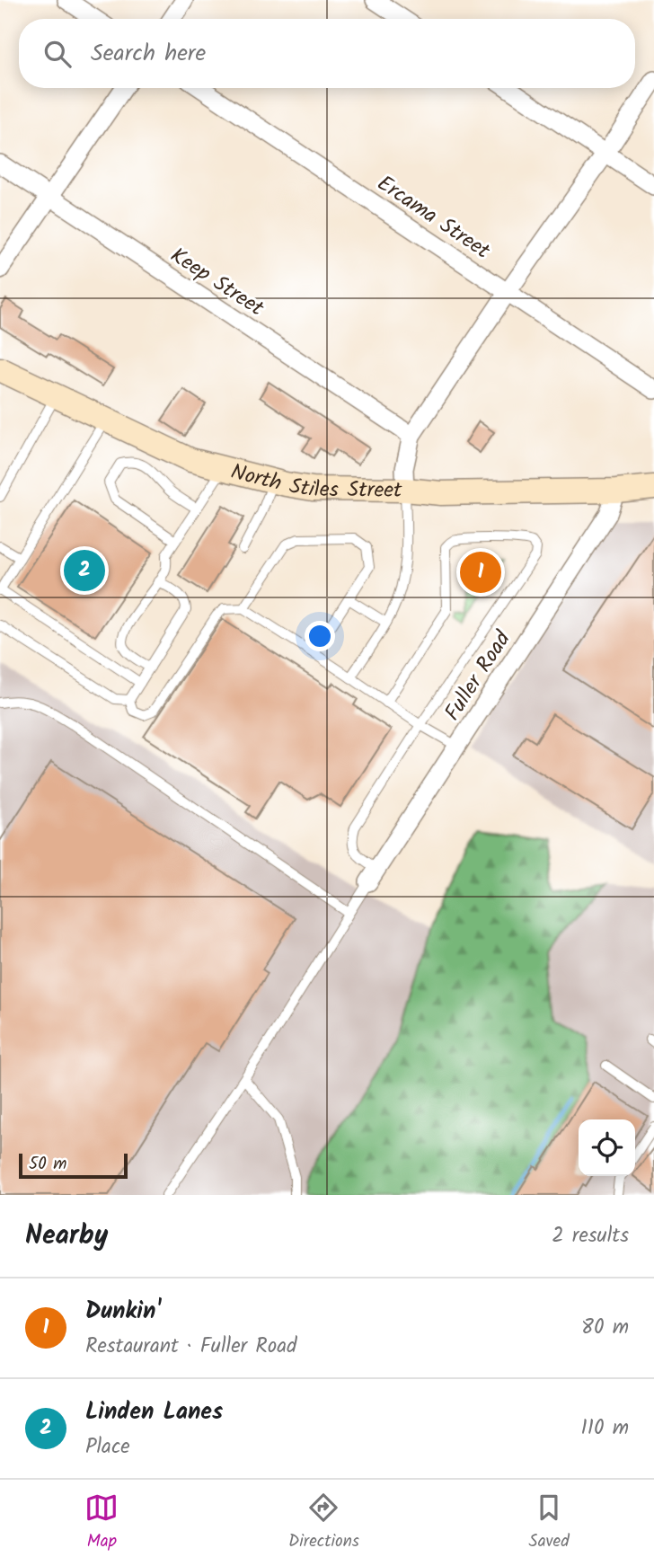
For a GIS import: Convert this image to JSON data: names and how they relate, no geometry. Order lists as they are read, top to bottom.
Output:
{
  "streets": {
    "main road": ["North Stiles Street"],
    "street": ["Ercama Street", "Keep Street", "Fuller Road"]
  },
  "crossings": [
    ["North Stiles Street", "Fuller Road"]
  ],
  "scale_bar": "50 m",
  "page": {
    "search": "Search here",
    "pins": ["2", "1"],
    "scale": "50 m",
    "heading": ["Nearby", "2 results"],
    "list": [
      {
        "mark": "1",
        "name": "Dunkin'",
        "note": "Restaurant · Fuller Road",
        "value": "80 m"
      },
      {
        "mark": "2",
        "name": "Linden Lanes",
        "note": "Place",
        "value": "110 m"
      }
    ],
    "nav": ["Map", "Directions", "Saved"]
  }
}
